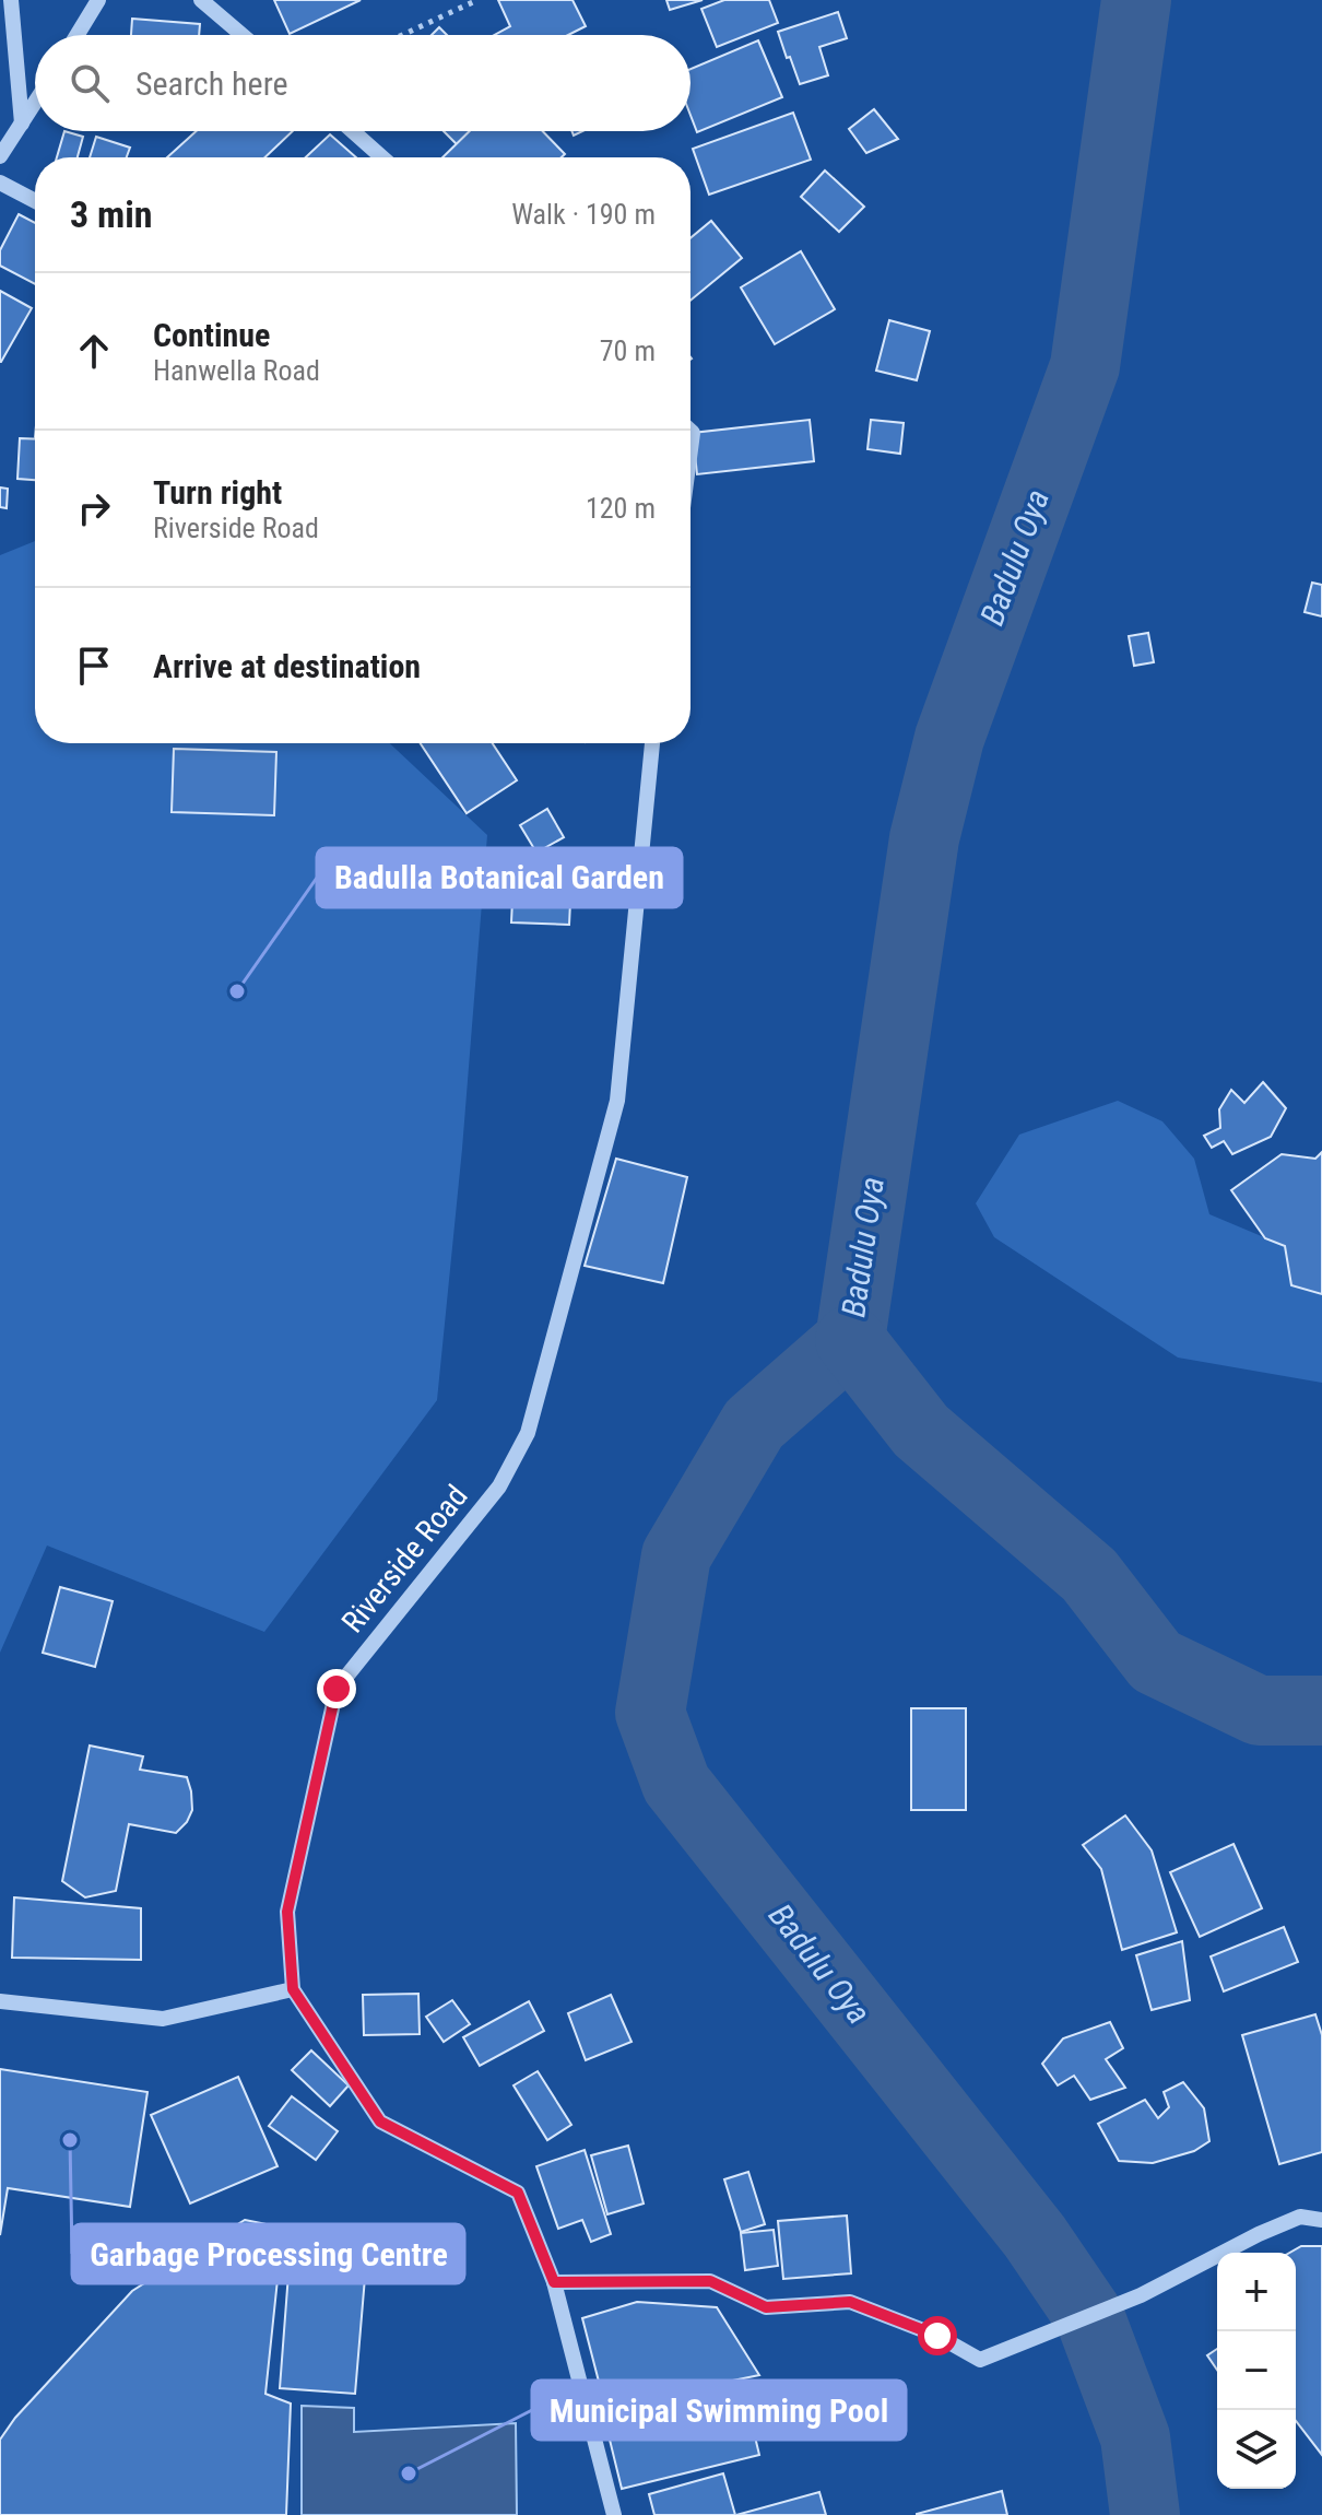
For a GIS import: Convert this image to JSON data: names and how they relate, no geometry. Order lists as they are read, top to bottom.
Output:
{
  "streets": {
    "street": ["Riverside Road"]
  },
  "water": ["Badulu Oya"],
  "places": ["Badulla Botanical Garden", "Garbage Processing Centre", "Municipal Swimming Pool"],
  "page": {
    "search": "Search here",
    "heading": ["3 min", "Walk · 190 m"],
    "list": [
      ["Continue", "Hanwella Road", "70 m"],
      ["Turn right", "Riverside Road", "120 m"],
      "Arrive at destination"
    ],
    "map_buttons": ["+", "−"]
  }
}
